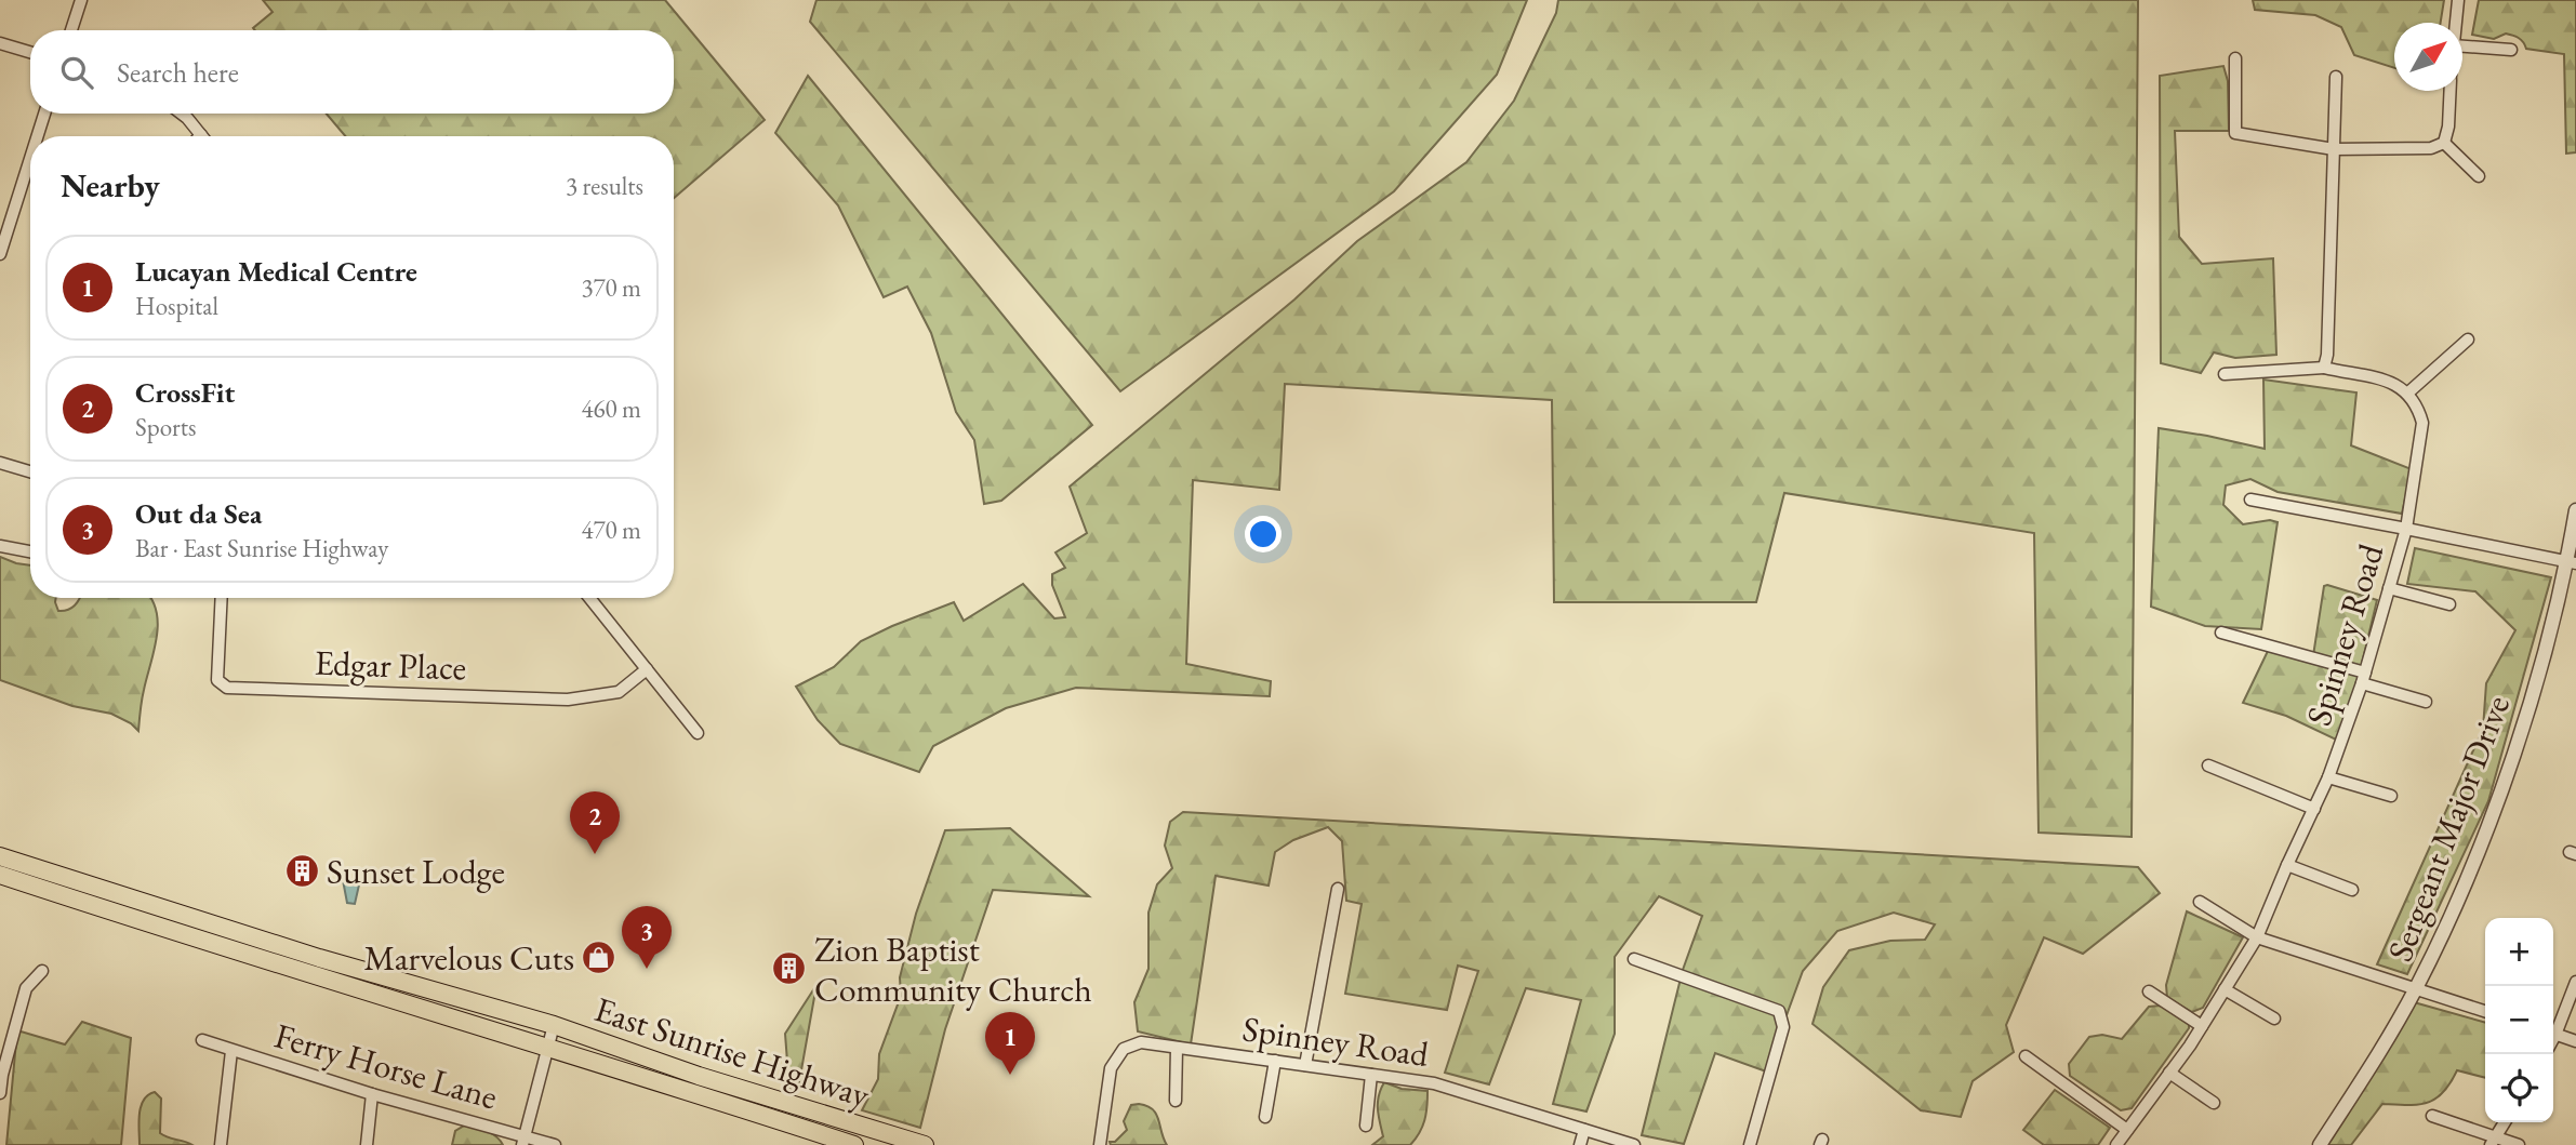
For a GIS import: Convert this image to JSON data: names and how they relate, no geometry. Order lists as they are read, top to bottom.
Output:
{
  "streets": {
    "main road": ["East Sunrise Highway"],
    "street": [
      "Spinney Road",
      "Edgar Place",
      "Sergeant Major Drive",
      "Ferry Horse Lane"
    ]
  },
  "places": {
    "building": ["Sunset Lodge", "Zion Baptist Community Church"],
    "shop": ["Marvelous Cuts"]
  },
  "north": "top right",
  "page": {
    "search": "Search here",
    "heading": ["Nearby", "3 results"],
    "list": [
      {
        "mark": "1",
        "name": "Lucayan Medical Centre",
        "note": "Hospital",
        "value": "370 m"
      },
      {
        "mark": "2",
        "name": "CrossFit",
        "note": "Sports",
        "value": "460 m"
      },
      {
        "mark": "3",
        "name": "Out da Sea",
        "note": "Bar · East Sunrise Highway",
        "value": "470 m"
      }
    ],
    "pins": ["2", "3", "1"],
    "map_buttons": ["+", "−"]
  }
}
